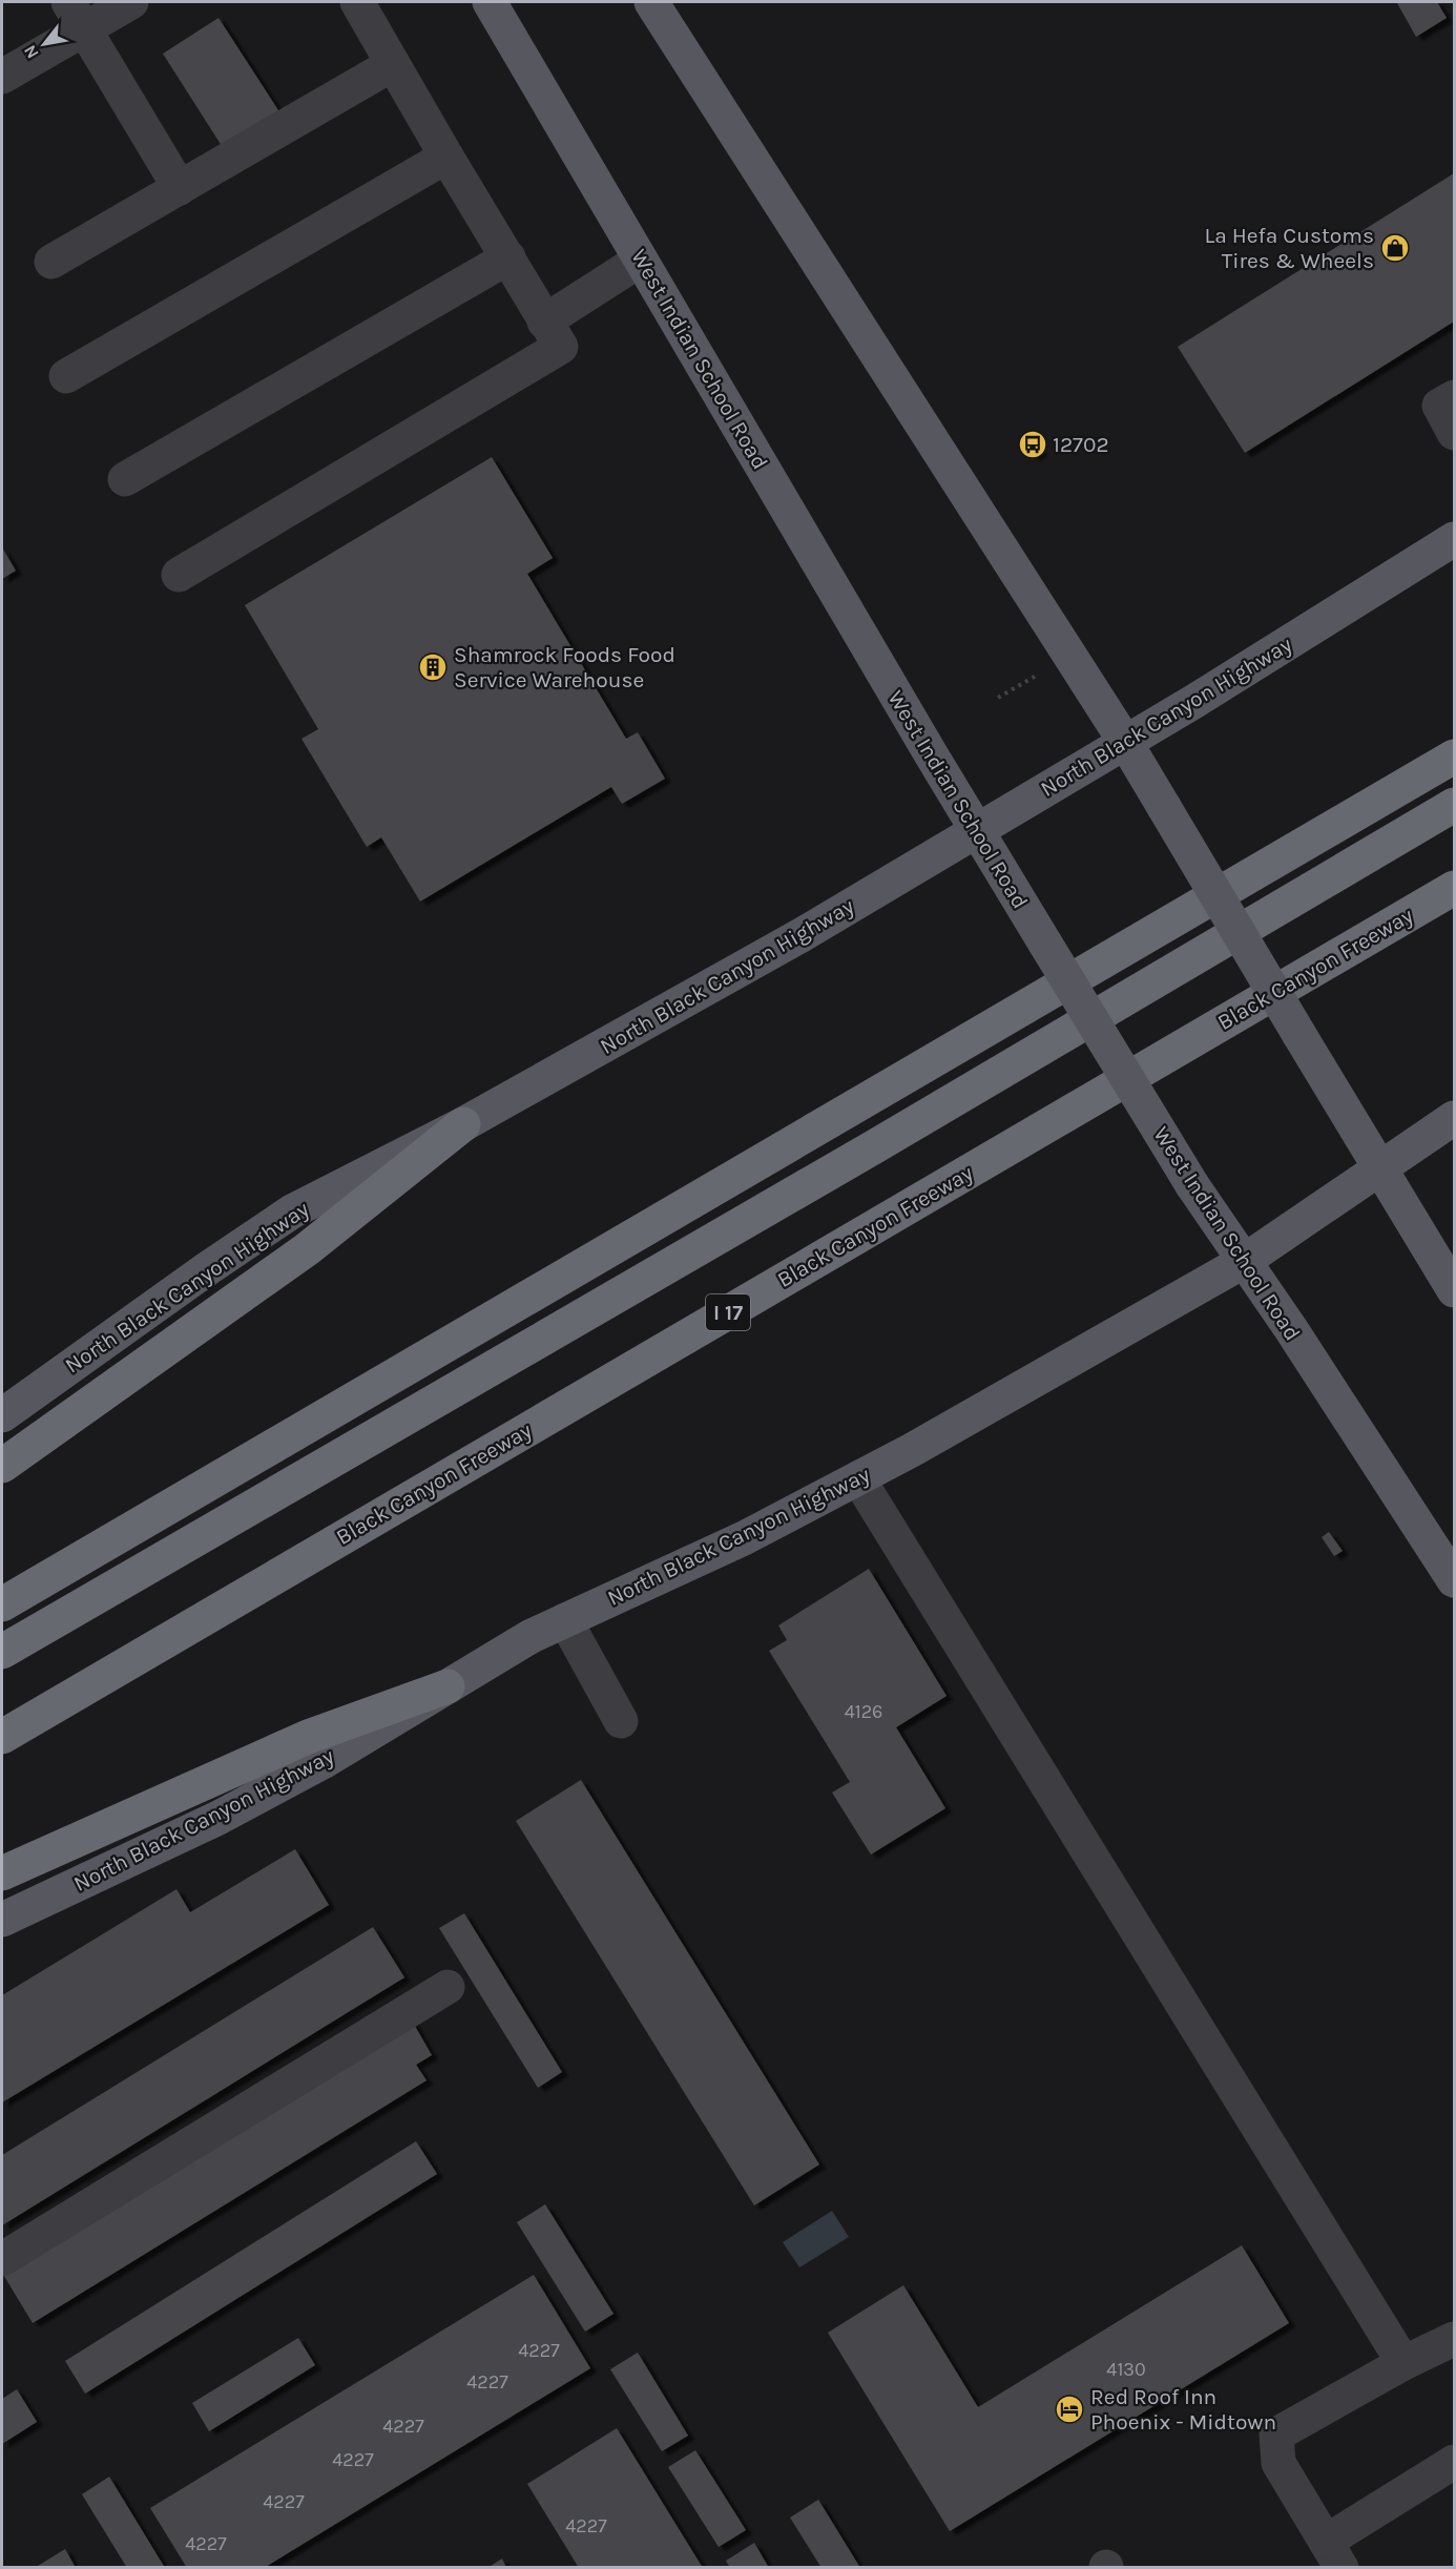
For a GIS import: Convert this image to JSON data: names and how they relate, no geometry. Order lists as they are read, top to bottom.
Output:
{
  "streets": {
    "highway": ["Black Canyon Freeway", "I 17"],
    "main road": ["West Indian School Road", "North Black Canyon Highway"]
  },
  "crossings": [
    ["West Indian School Road", "North Black Canyon Highway"]
  ],
  "places": {
    "shop": ["La Hefa Customs Tires & Wheels"],
    "bus stop": ["12702"],
    "building": ["Shamrock Foods Food Service Warehouse"],
    "hotel": ["Red Roof Inn Phoenix - Midtown"]
  },
  "house_numbers": [
    "4126",
    "4227",
    "4130",
    "4227",
    "4227",
    "4227",
    "4227",
    "4227",
    "4227"
  ],
  "north": "bottom left"
}
